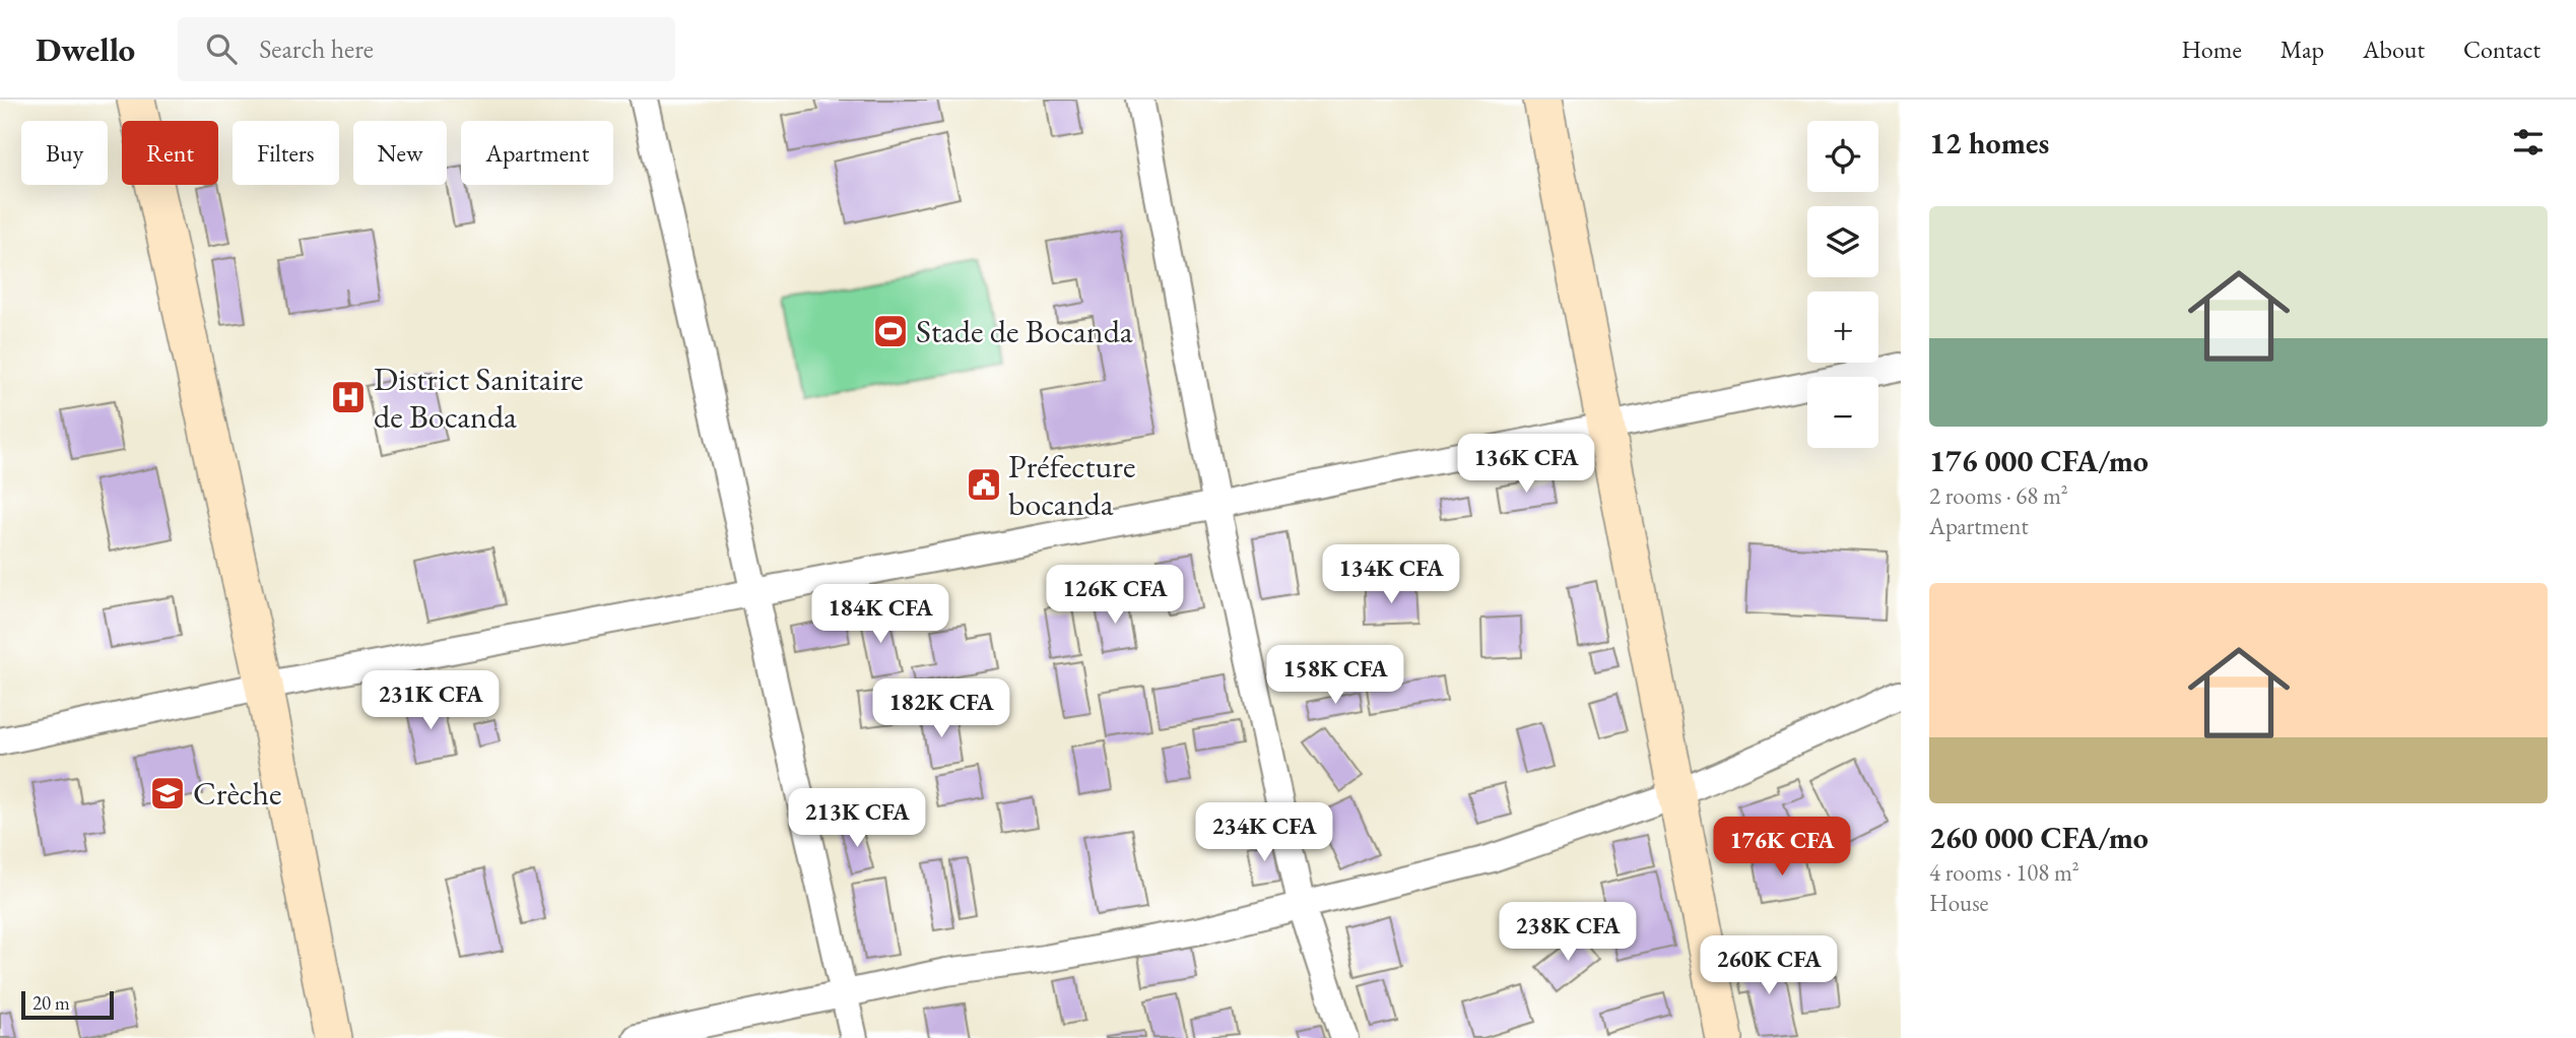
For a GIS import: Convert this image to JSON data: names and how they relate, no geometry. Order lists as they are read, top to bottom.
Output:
{
  "places": {
    "sports": ["Stade de Bocanda"],
    "hospital": ["District Sanitaire de Bocanda"],
    "public building": ["Préfecture bocanda"],
    "school or university": ["Crèche"]
  },
  "scale_bar": "20 m",
  "page": {
    "header": "Dwello",
    "search": "Search here",
    "nav": [
      "Home",
      "Map",
      "About",
      "Contact"
    ],
    "heading": "12 homes",
    "map_buttons": ["+", "−"],
    "chip": [
      "Buy",
      "Rent",
      "Filters",
      "New",
      "Apartment"
    ],
    "list": [
      {
        "name": "176 000 CFA/mo",
        "note": "2 rooms · 68 m² · Apartment"
      },
      {
        "name": "260 000 CFA/mo",
        "note": "4 rooms · 108 m² · House"
      }
    ],
    "price": [
      "136K CFA",
      "134K CFA",
      "126K CFA",
      "184K CFA",
      "158K CFA",
      "231K CFA",
      "182K CFA",
      "213K CFA",
      "234K CFA",
      "176K CFA",
      "238K CFA",
      "260K CFA"
    ],
    "scale": "20 m"
  }
}
